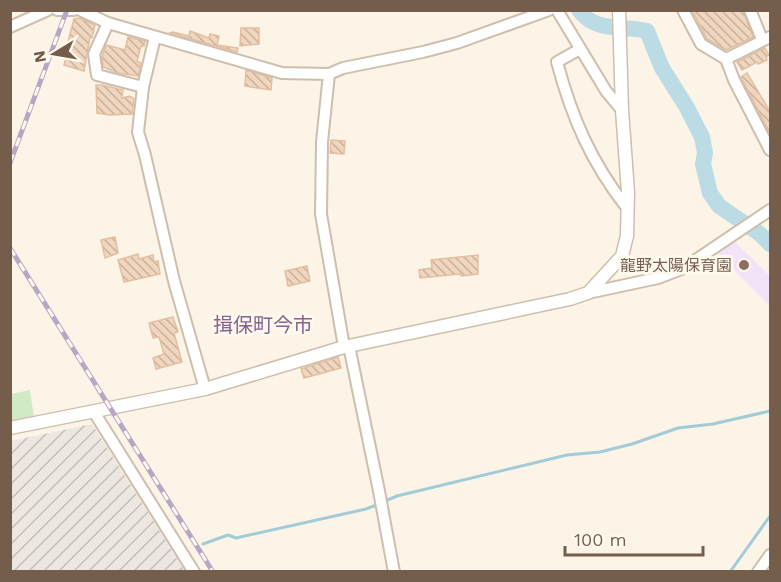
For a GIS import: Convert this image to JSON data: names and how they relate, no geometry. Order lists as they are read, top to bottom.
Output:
{
  "districts": ["揖保町今市"],
  "places": ["龍野太陽保育園"],
  "scale_bar": "100 m",
  "north": "left"
}
